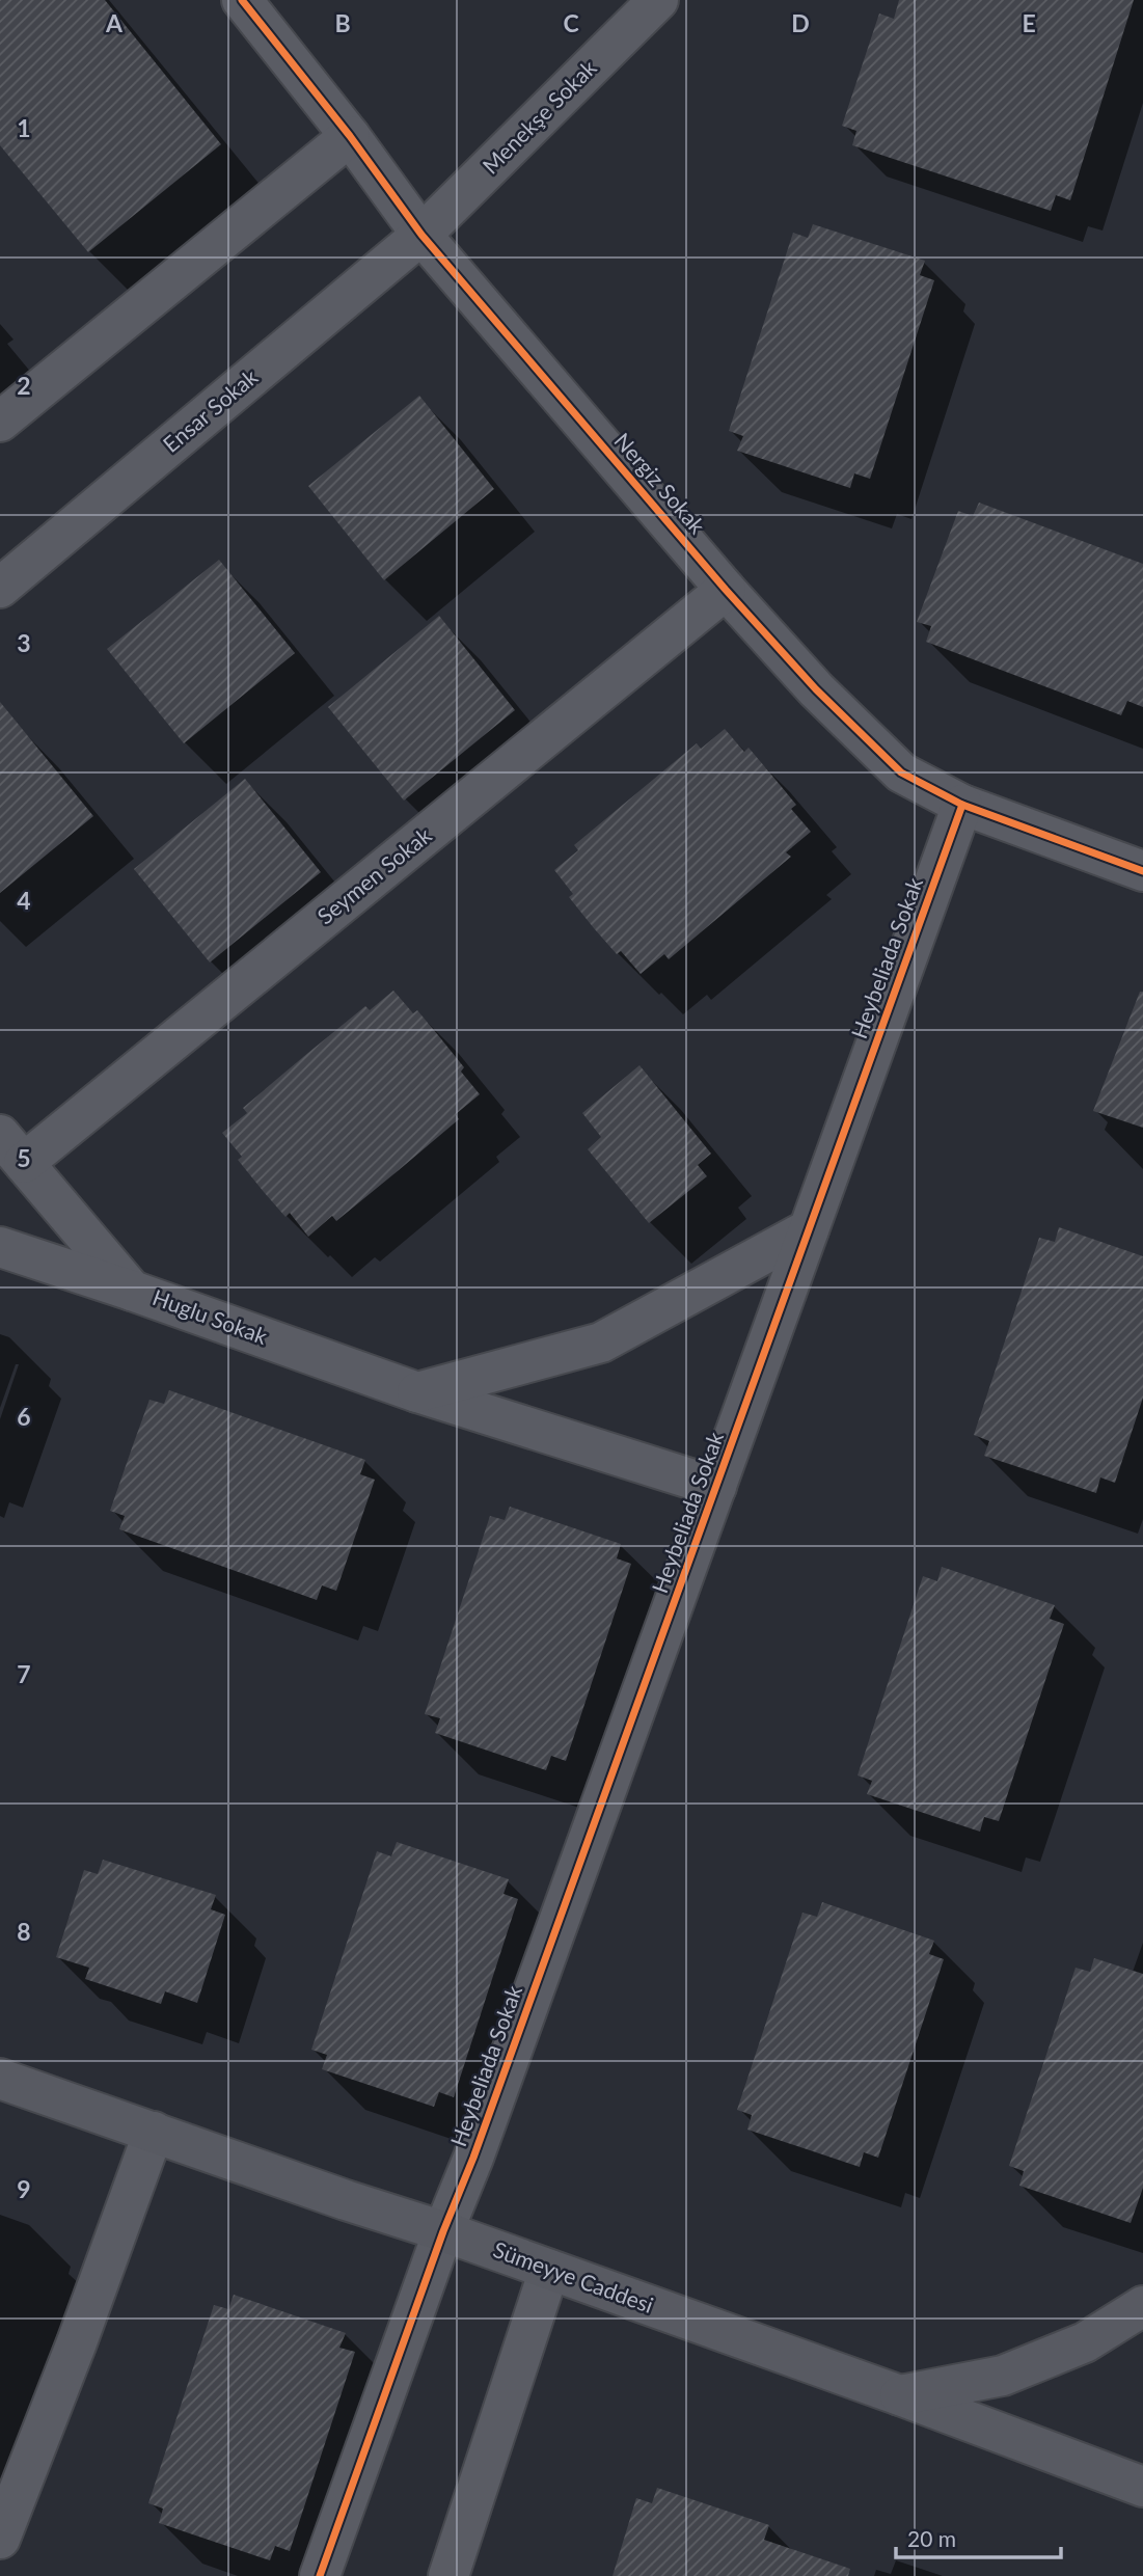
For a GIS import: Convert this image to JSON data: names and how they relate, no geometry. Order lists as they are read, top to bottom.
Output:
{
  "streets": {
    "street": [
      "Menekşe Sokak",
      "Ensar Sokak",
      "Nergiz Sokak",
      "Seymen Sokak",
      "Heybeliada Sokak",
      "Huglu Sokak",
      "Sümeyye Caddesi"
    ]
  },
  "crossings": [
    ["Menekşe Sokak", "Ensar Sokak"],
    ["Menekşe Sokak", "Nergiz Sokak"],
    ["Ensar Sokak", "Nergiz Sokak"],
    ["Nergiz Sokak", "Seymen Sokak"],
    ["Nergiz Sokak", "Heybeliada Sokak"],
    ["Heybeliada Sokak", "Huglu Sokak"],
    ["Heybeliada Sokak", "Sümeyye Caddesi"]
  ],
  "scale_bar": "20 m",
  "grid": {
    "columns": [
      "A",
      "B",
      "C",
      "D",
      "E"
    ],
    "rows": [
      "1",
      "2",
      "3",
      "4",
      "5",
      "6",
      "7",
      "8",
      "9"
    ]
  }
}
